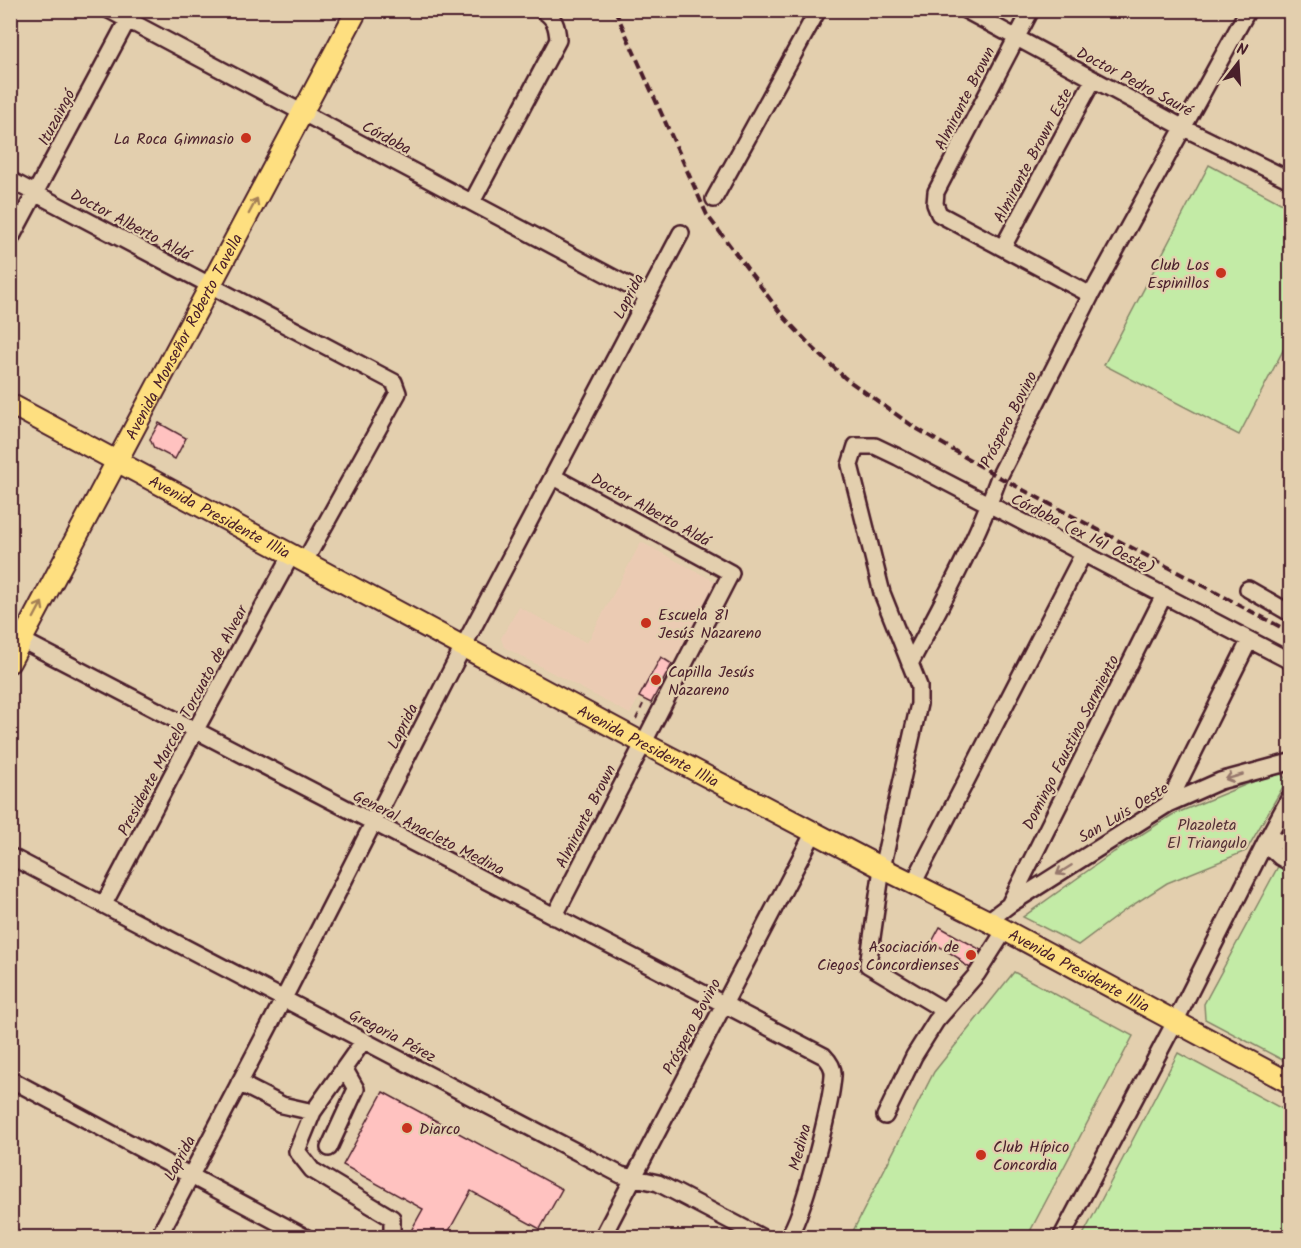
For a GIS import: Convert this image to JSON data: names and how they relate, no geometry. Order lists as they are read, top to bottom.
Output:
{
  "streets": {
    "main road": ["Avenida Monseñor Roberto Tavella", "Avenida Presidente Illia"],
    "street": [
      "Doctor Pedro Sauré",
      "Almirante Brown",
      "Ituzaingó",
      "Córdoba",
      "Almirante Brown Este",
      "Doctor Alberto Aldá",
      "Laprida",
      "Próspero Bovino",
      "Córdoba (ex 141 Oeste)",
      "Presidente Marcelo Torcuato de Alvear",
      "Domingo Faustino Sarmiento",
      "San Luis Oeste",
      "General Anacleto Medina",
      "Gregoria Pérez",
      "Medina"
    ]
  },
  "crossings": [
    ["Doctor Pedro Sauré", "Almirante Brown"],
    ["Doctor Pedro Sauré", "Almirante Brown Este"],
    ["Doctor Pedro Sauré", "Próspero Bovino"],
    ["Almirante Brown", "Almirante Brown Este"],
    ["Almirante Brown", "Doctor Alberto Aldá"],
    ["Almirante Brown", "Avenida Presidente Illia"],
    ["Almirante Brown", "General Anacleto Medina"],
    ["Ituzaingó", "Córdoba"],
    ["Ituzaingó", "Doctor Alberto Aldá"],
    ["Córdoba", "Laprida"],
    ["Córdoba", "Avenida Monseñor Roberto Tavella"],
    ["Doctor Alberto Aldá", "Laprida"],
    ["Doctor Alberto Aldá", "Avenida Monseñor Roberto Tavella"],
    ["Doctor Alberto Aldá", "Presidente Marcelo Torcuato de Alvear"],
    ["Laprida", "Avenida Presidente Illia"],
    ["Laprida", "General Anacleto Medina"],
    ["Laprida", "Gregoria Pérez"],
    ["Avenida Monseñor Roberto Tavella", "Avenida Presidente Illia"],
    ["Avenida Monseñor Roberto Tavella", "General Anacleto Medina"],
    ["Próspero Bovino", "Avenida Presidente Illia"],
    ["Próspero Bovino", "Córdoba (ex 141 Oeste)"],
    ["Próspero Bovino", "General Anacleto Medina"],
    ["Próspero Bovino", "Gregoria Pérez"],
    ["Avenida Presidente Illia", "Presidente Marcelo Torcuato de Alvear"],
    ["Avenida Presidente Illia", "San Luis Oeste"],
    ["Córdoba (ex 141 Oeste)", "Domingo Faustino Sarmiento"],
    ["Presidente Marcelo Torcuato de Alvear", "General Anacleto Medina"],
    ["Presidente Marcelo Torcuato de Alvear", "Gregoria Pérez"],
    ["Domingo Faustino Sarmiento", "San Luis Oeste"],
    ["General Anacleto Medina", "Medina"]
  ],
  "one_way": ["Avenida Monseñor Roberto Tavella", "San Luis Oeste"],
  "parks": ["Plazoleta El Triangulo"],
  "places": [
    "La Roca Gimnasio",
    "Club Los Espinillos",
    "Escuela 81 Jesús Nazareno",
    "Capilla Jesús Nazareno",
    "Asociación de Ciegos Concordienses",
    "Diarco",
    "Club Hípico Concordia"
  ],
  "north": "top"
}
